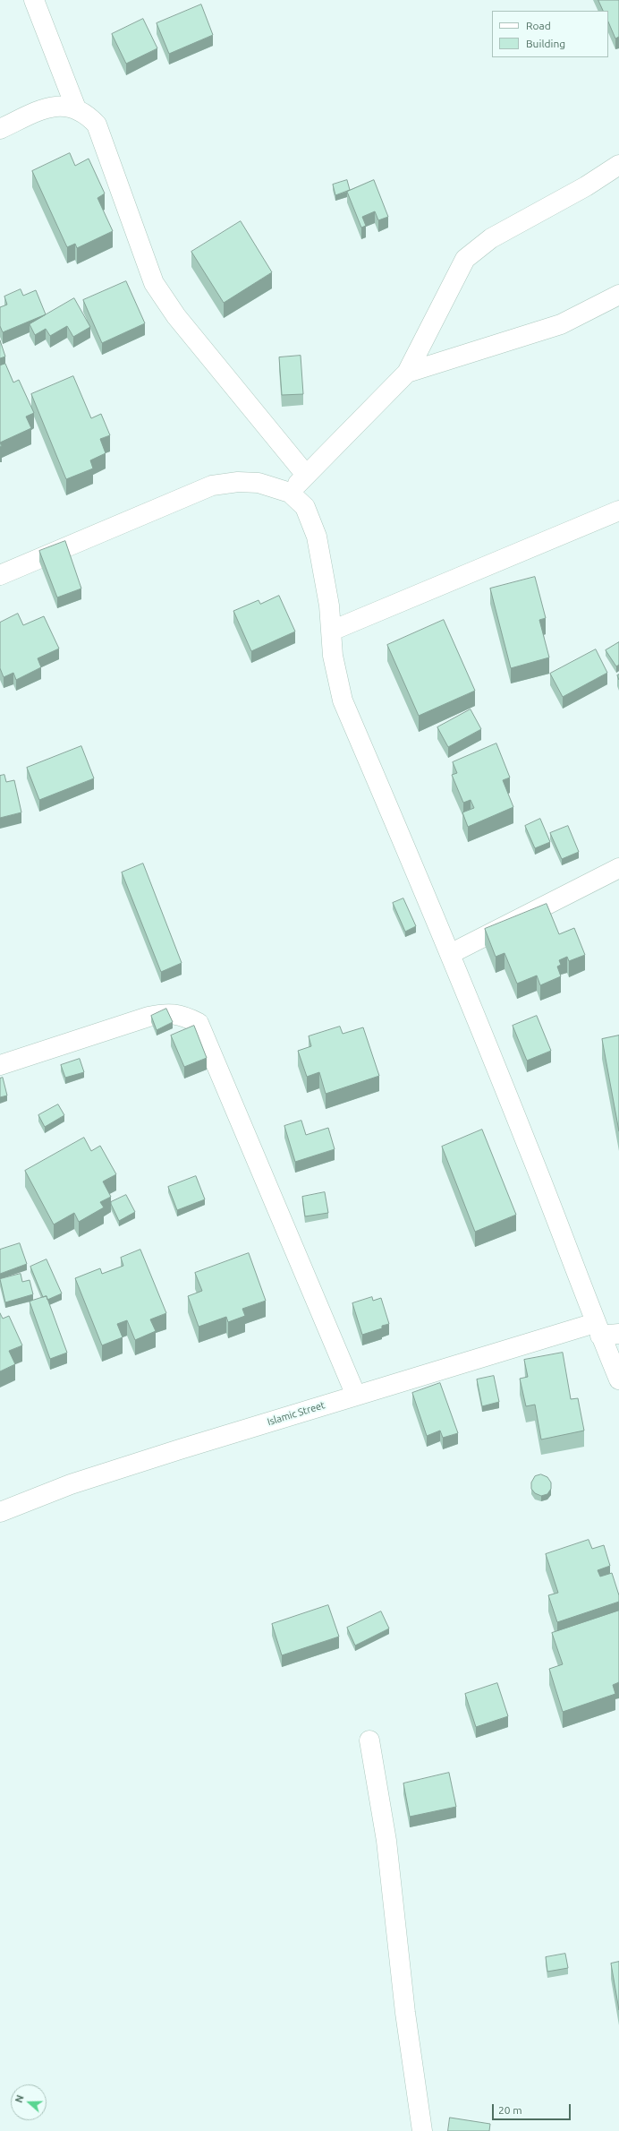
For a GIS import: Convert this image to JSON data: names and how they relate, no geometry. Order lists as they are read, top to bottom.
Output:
{
  "streets": {
    "street": ["Islamic Street"]
  },
  "legend": ["Road", "Building"],
  "scale_bar": "20 m",
  "north": "left"
}
